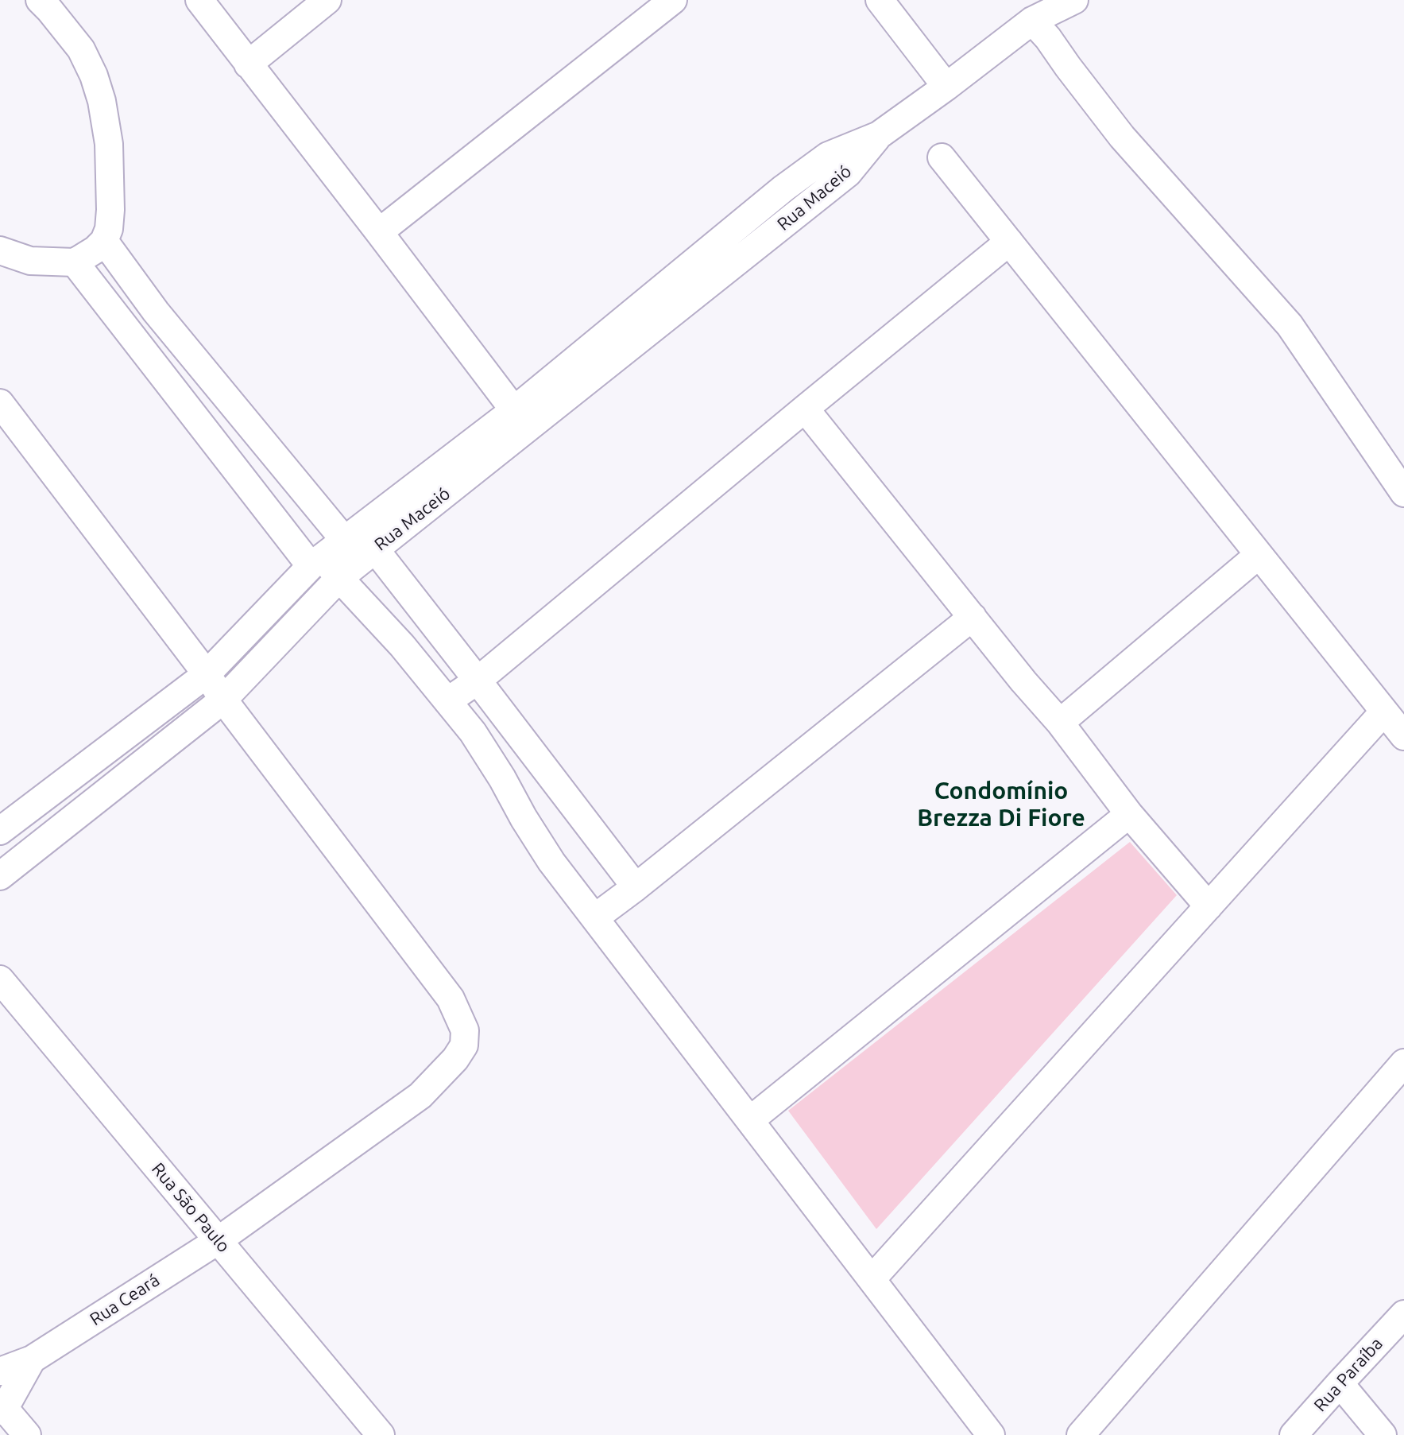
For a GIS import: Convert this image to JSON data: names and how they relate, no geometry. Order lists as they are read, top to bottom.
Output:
{
  "streets": {
    "street": [
      "Rua Maceió",
      "Rua São Paulo",
      "Rua Ceará",
      "Rua Paraíba"
    ]
  },
  "crossings": [
    ["Rua Maceió", "Rua Ceará"],
    ["Rua São Paulo", "Rua Ceará"]
  ],
  "districts": ["Condomínio Brezza Di Fiore"]
}
